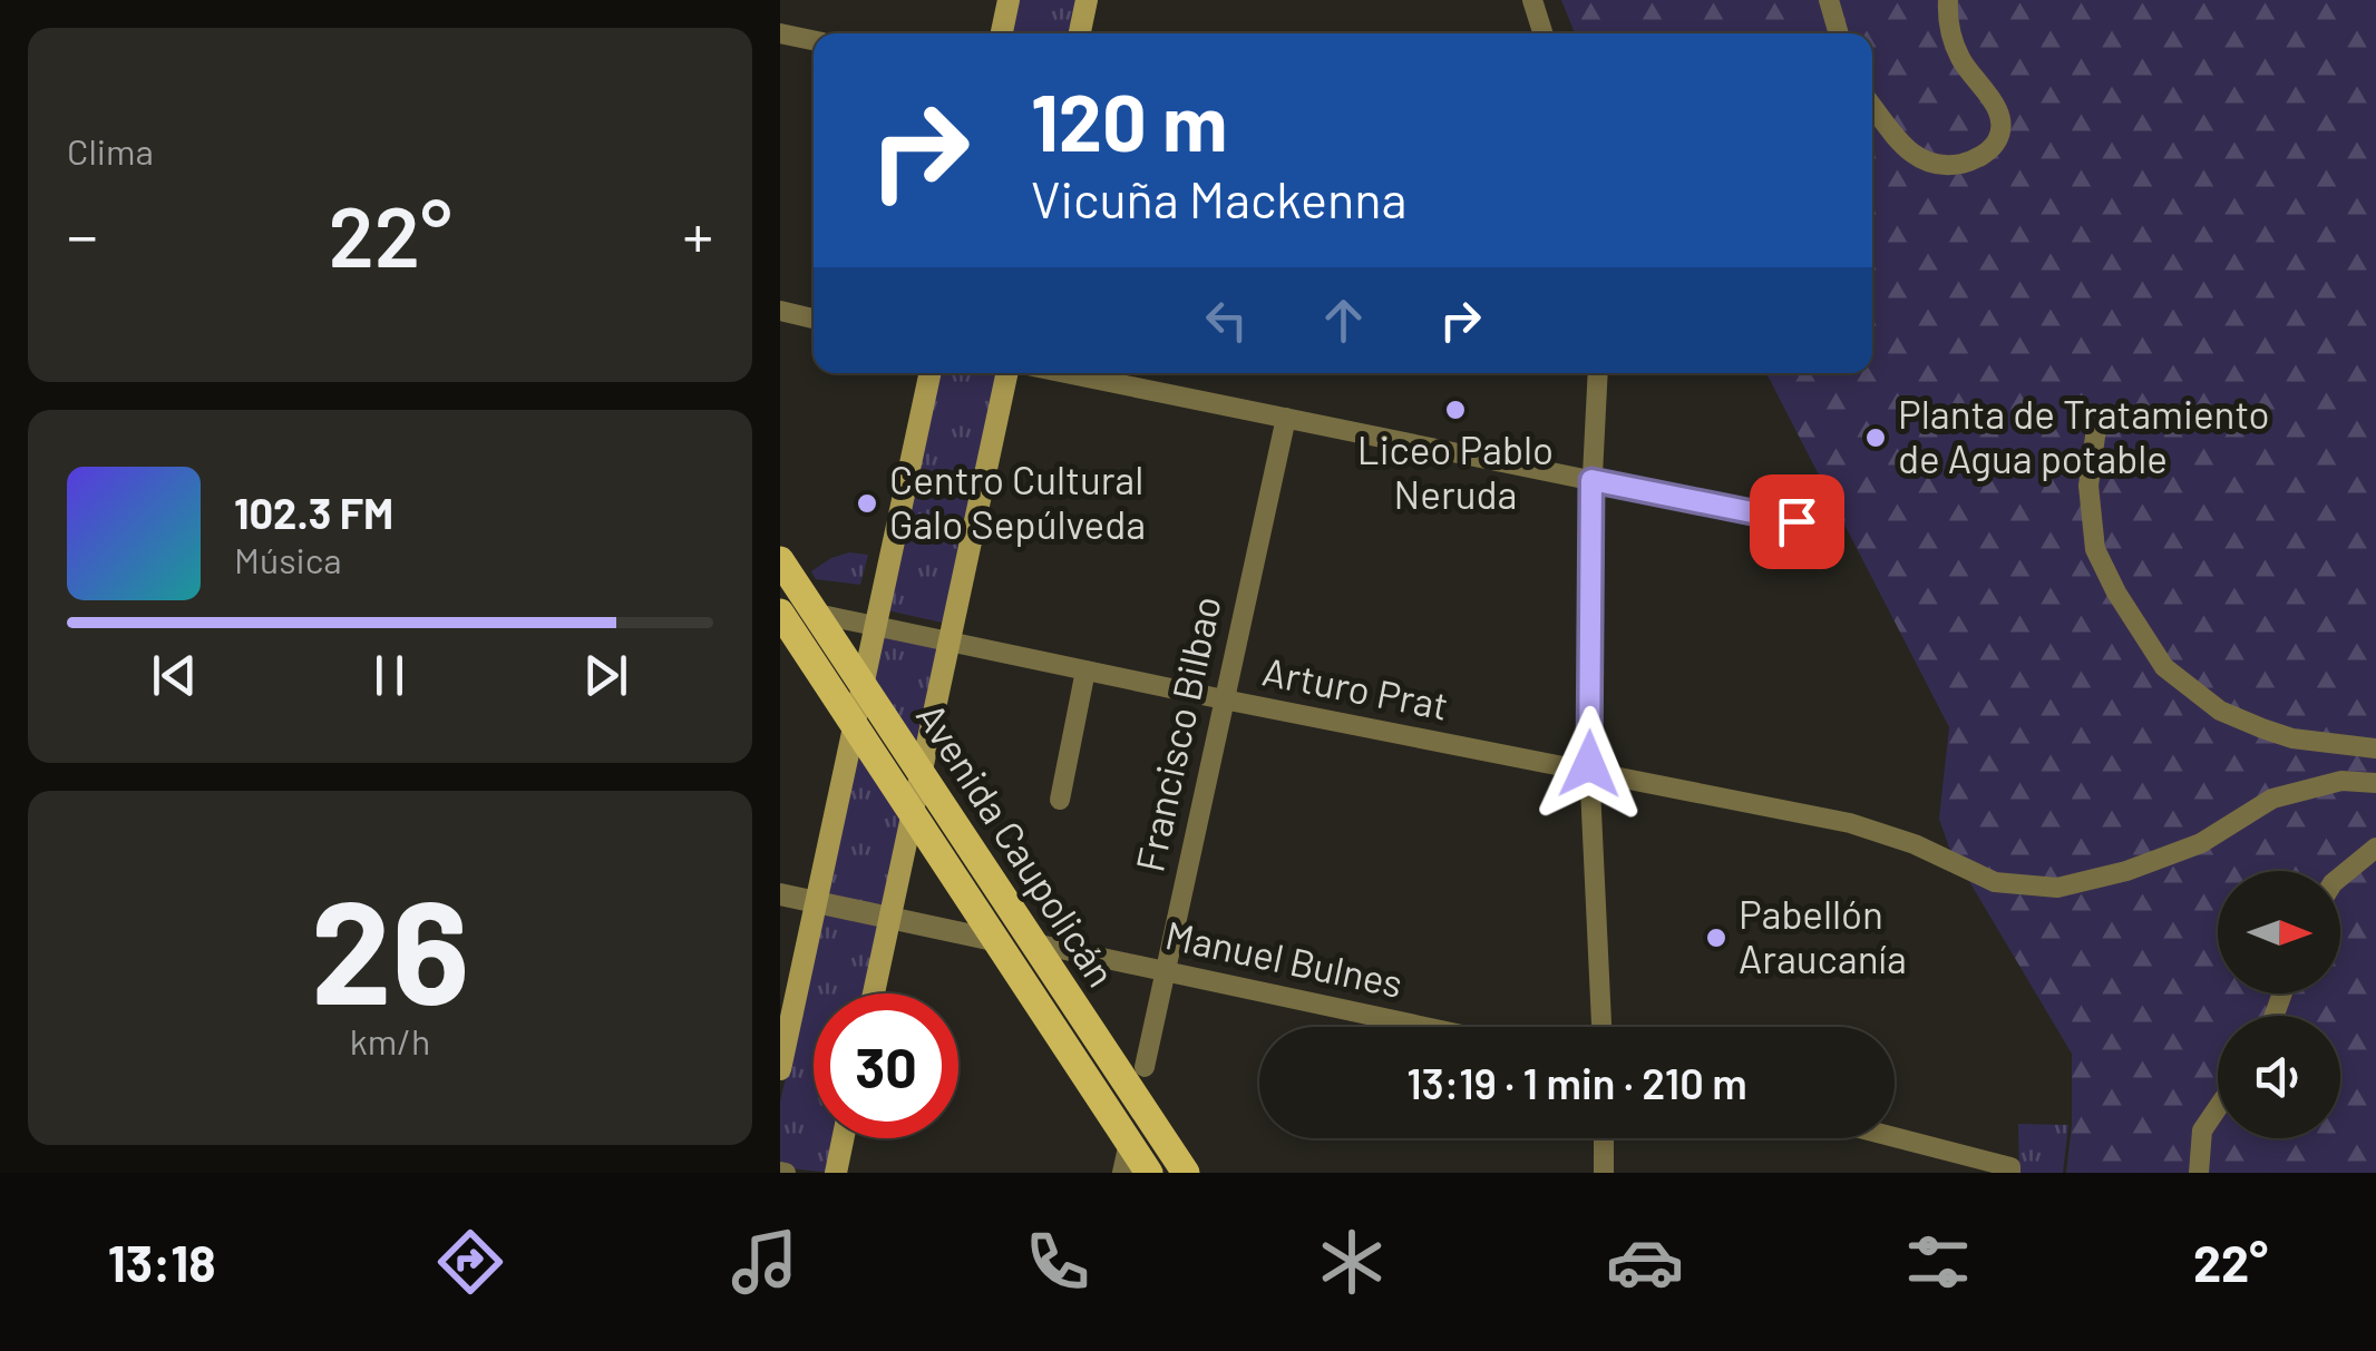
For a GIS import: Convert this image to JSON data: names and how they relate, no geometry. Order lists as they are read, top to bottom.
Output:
{
  "streets": {
    "main road": ["Avenida Caupolicán"],
    "street": ["Arturo Prat", "Francisco Bilbao", "Manuel Bulnes"]
  },
  "crossings": [
    ["Arturo Prat", "Francisco Bilbao"],
    ["Arturo Prat", "Avenida Caupolicán"],
    ["Francisco Bilbao", "Manuel Bulnes"],
    ["Avenida Caupolicán", "Manuel Bulnes"]
  ],
  "places": [
    "Liceo Pablo Neruda",
    "Planta de Tratamiento de Agua potable",
    "Centro Cultural Galo Sepúlveda",
    "Pabellón Araucanía"
  ],
  "north": "right",
  "page": {
    "tile": [
      "Clima",
      ["26", "km/h"]
    ],
    "turn": ["120 m", "Vicuña Mackenna"],
    "heat": ["−", "22°", "+"],
    "song": ["102.3 FM", "Música"],
    "limit": "30",
    "trip": "13:19 · 1 min · 210 m",
    "tabs": ["13:18", "22°"]
  }
}
